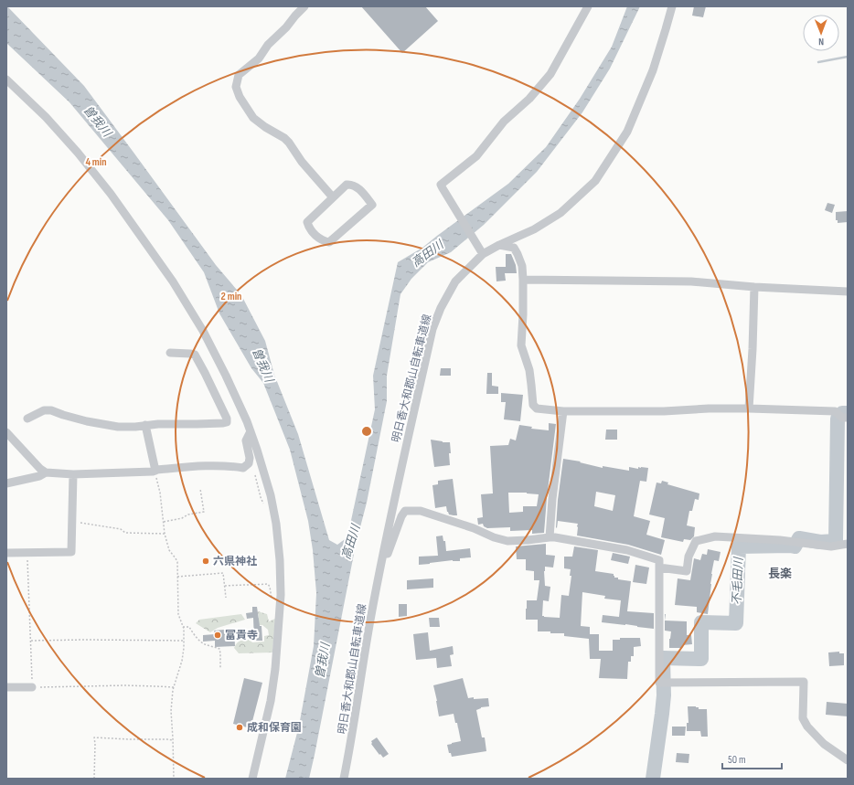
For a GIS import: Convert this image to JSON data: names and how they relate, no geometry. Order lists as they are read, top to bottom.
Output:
{
  "streets": {
    "street": ["明日香大和郡山自転車道線"]
  },
  "districts": ["長楽"],
  "water": ["曽我川", "高田川", "不毛田川"],
  "places": ["六県神社", "富貴寺", "成和保育園"],
  "scale_bar": "50 m",
  "north": "bottom",
  "rings": ["4 min", "2 min"]
}
